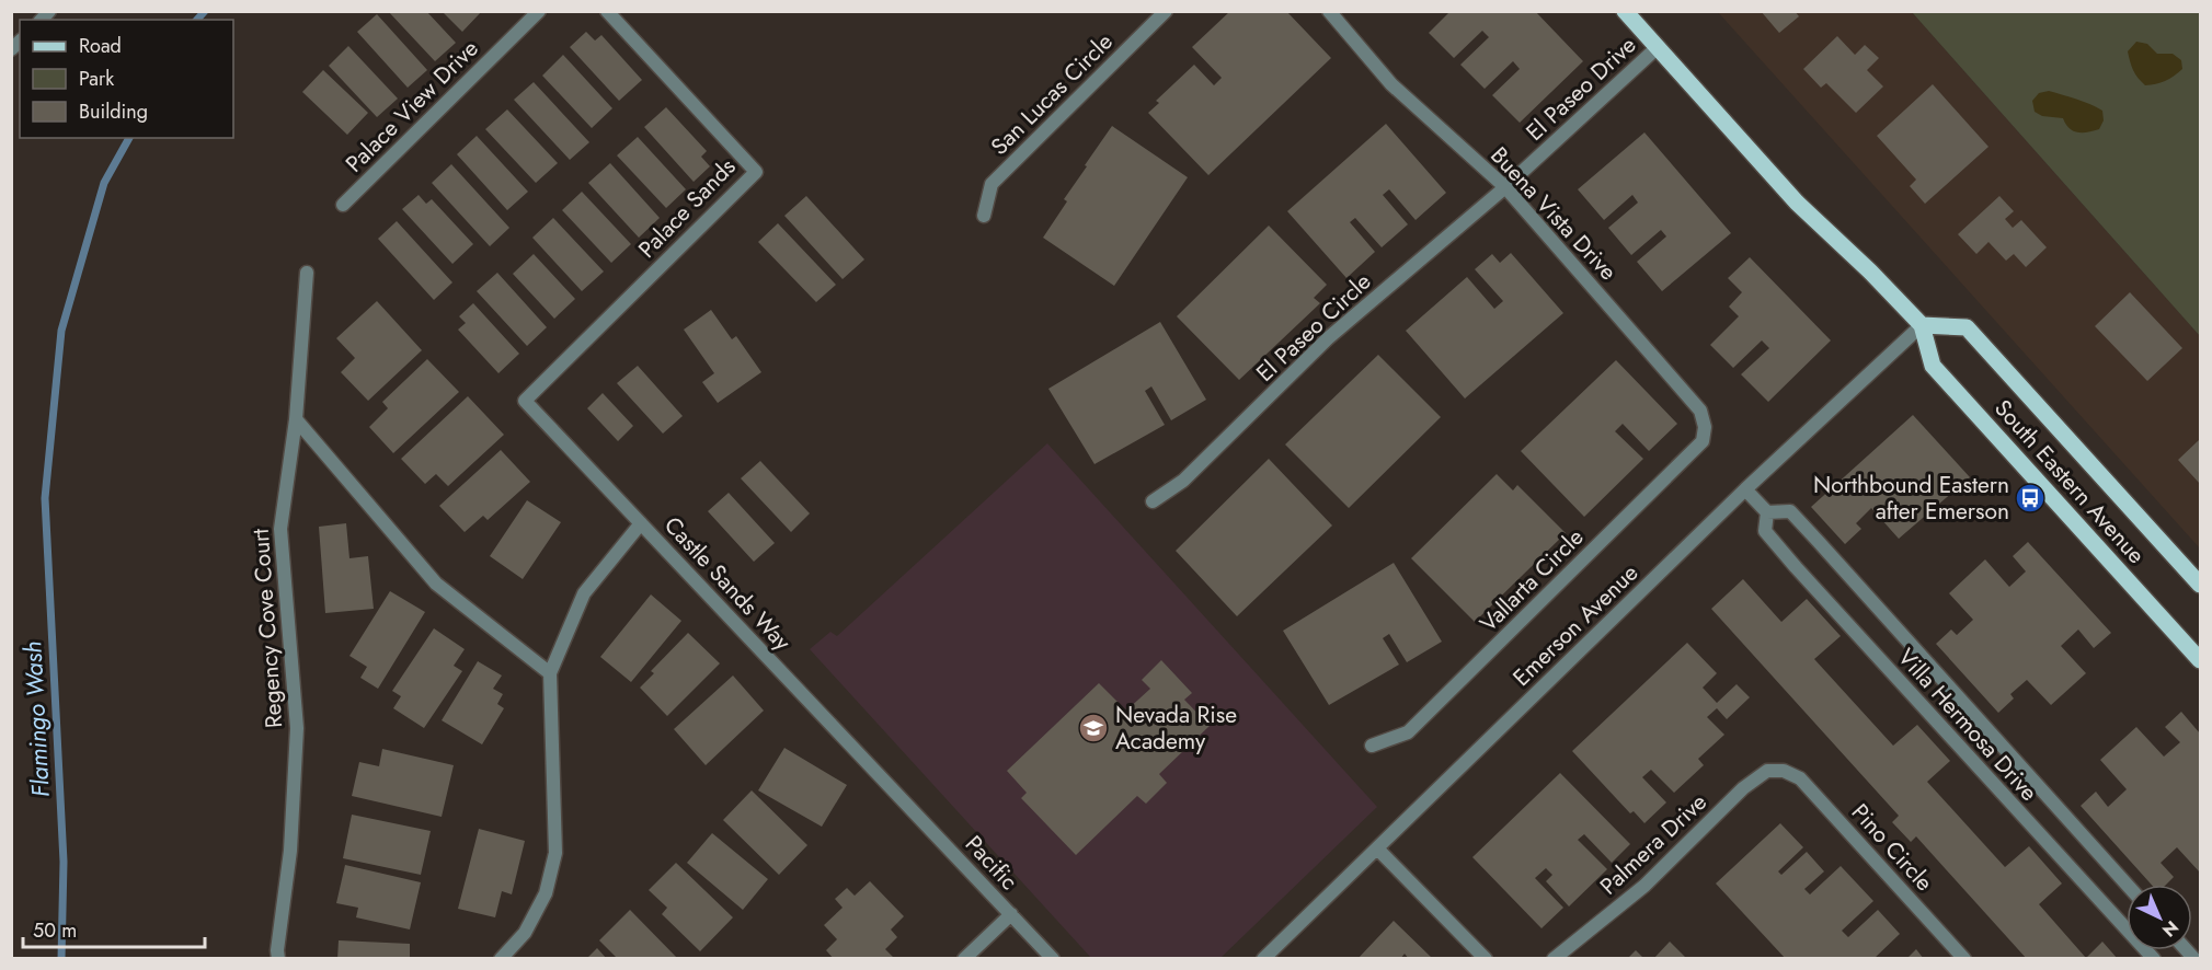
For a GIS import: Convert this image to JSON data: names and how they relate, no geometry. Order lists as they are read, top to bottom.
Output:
{
  "streets": {
    "main road": ["South Eastern Avenue"],
    "street": [
      "El Paseo Drive",
      "San Lucas Circle",
      "Palace View Drive",
      "Palace Sands",
      "Buena Vista Drive",
      "El Paseo Circle",
      "Vallarta Circle",
      "Castle Sands Way",
      "Emerson Avenue",
      "Regency Cove Court",
      "Villa Hermosa Drive",
      "Palmera Drive",
      "Pino Circle",
      "Pacific"
    ]
  },
  "crossings": [
    ["El Paseo Drive", "Buena Vista Drive"],
    ["El Paseo Drive", "El Paseo Circle"],
    ["El Paseo Drive", "South Eastern Avenue"],
    ["Palace Sands", "Castle Sands Way"],
    ["Buena Vista Drive", "El Paseo Circle"],
    ["Buena Vista Drive", "Vallarta Circle"],
    ["South Eastern Avenue", "Emerson Avenue"],
    ["Castle Sands Way", "Pacific"],
    ["Emerson Avenue", "Villa Hermosa Drive"],
    ["Palmera Drive", "Pino Circle"]
  ],
  "water": ["Flamingo Wash"],
  "places": {
    "bus stop": ["Northbound Eastern after Emerson"],
    "school or university": ["Nevada Rise Academy"]
  },
  "legend": ["Road", "Park", "Building"],
  "scale_bar": "50 m",
  "north": "bottom right"
}
